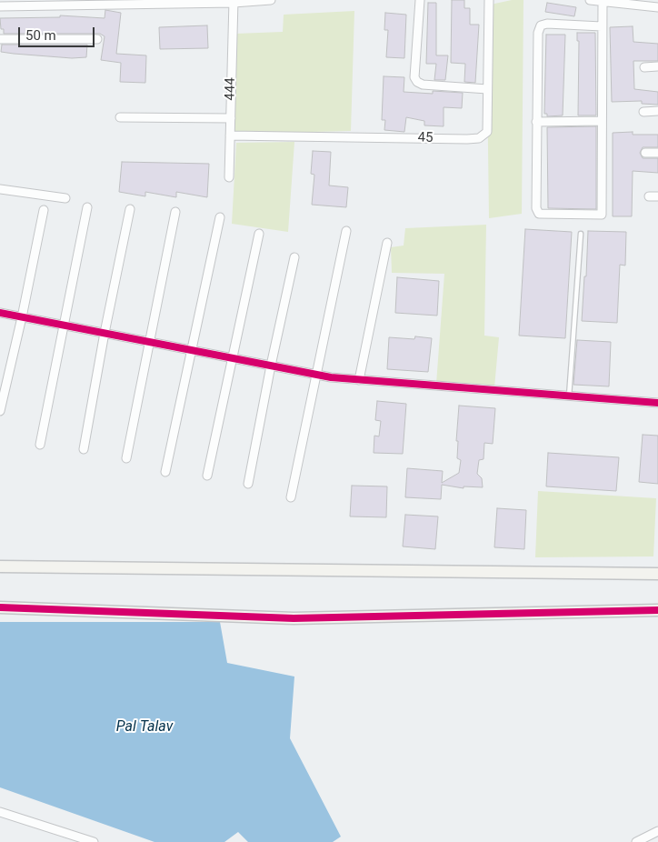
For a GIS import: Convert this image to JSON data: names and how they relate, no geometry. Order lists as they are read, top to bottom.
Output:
{
  "streets": {
    "street": ["444", "45"]
  },
  "crossings": [
    ["444", "45"]
  ],
  "water": ["Pal Talav"],
  "scale_bar": "50 m"
}
